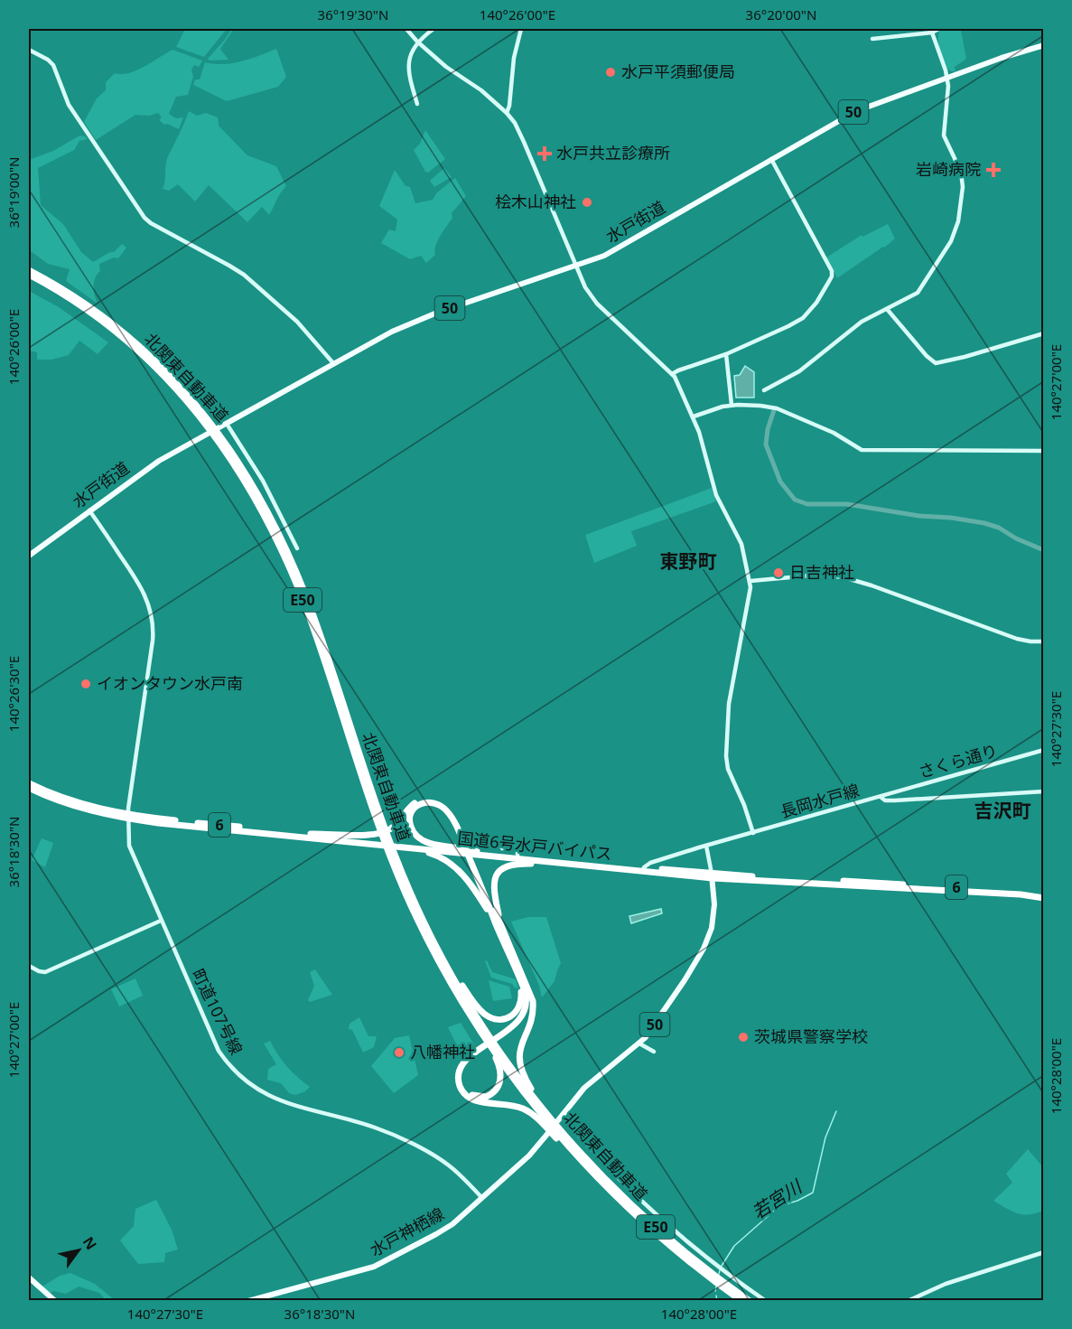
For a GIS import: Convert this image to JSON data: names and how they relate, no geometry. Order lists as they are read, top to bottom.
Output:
{
  "streets": {
    "highway": [
      "北関東自動車道",
      "E50",
      "6",
      "国道6号水戸バイパス"
    ],
    "main road": ["50", "水戸街道", "水戸神栖線"],
    "street": ["さくら通り", "長岡水戸線", "町道107号線"]
  },
  "crossings": [
    ["50", "国道6号水戸バイパス"],
    ["水戸街道", "町道107号線"],
    ["さくら通り", "長岡水戸線"],
    ["長岡水戸線", "国道6号水戸バイパス"],
    ["国道6号水戸バイパス", "町道107号線"],
    ["町道107号線", "水戸神栖線"]
  ],
  "districts": ["東野町", "吉沢町"],
  "water": ["若宮川"],
  "places": {
    "other": [
      "水戸平須郵便局",
      "桧木山神社",
      "日吉神社",
      "イオンタウン水戸南",
      "茨城県警察学校",
      "八幡神社"
    ],
    "health": ["水戸共立診療所", "岩崎病院"]
  },
  "north": "top right",
  "coordinates": [
    "36°19'30\"N",
    "140°26'00\"E",
    "36°20'00\"N",
    "36°19'00\"N",
    "140°27'00\"E",
    "140°26'30\"E",
    "140°27'30\"E",
    "36°18'30\"N",
    "140°28'00\"E"
  ]
}
